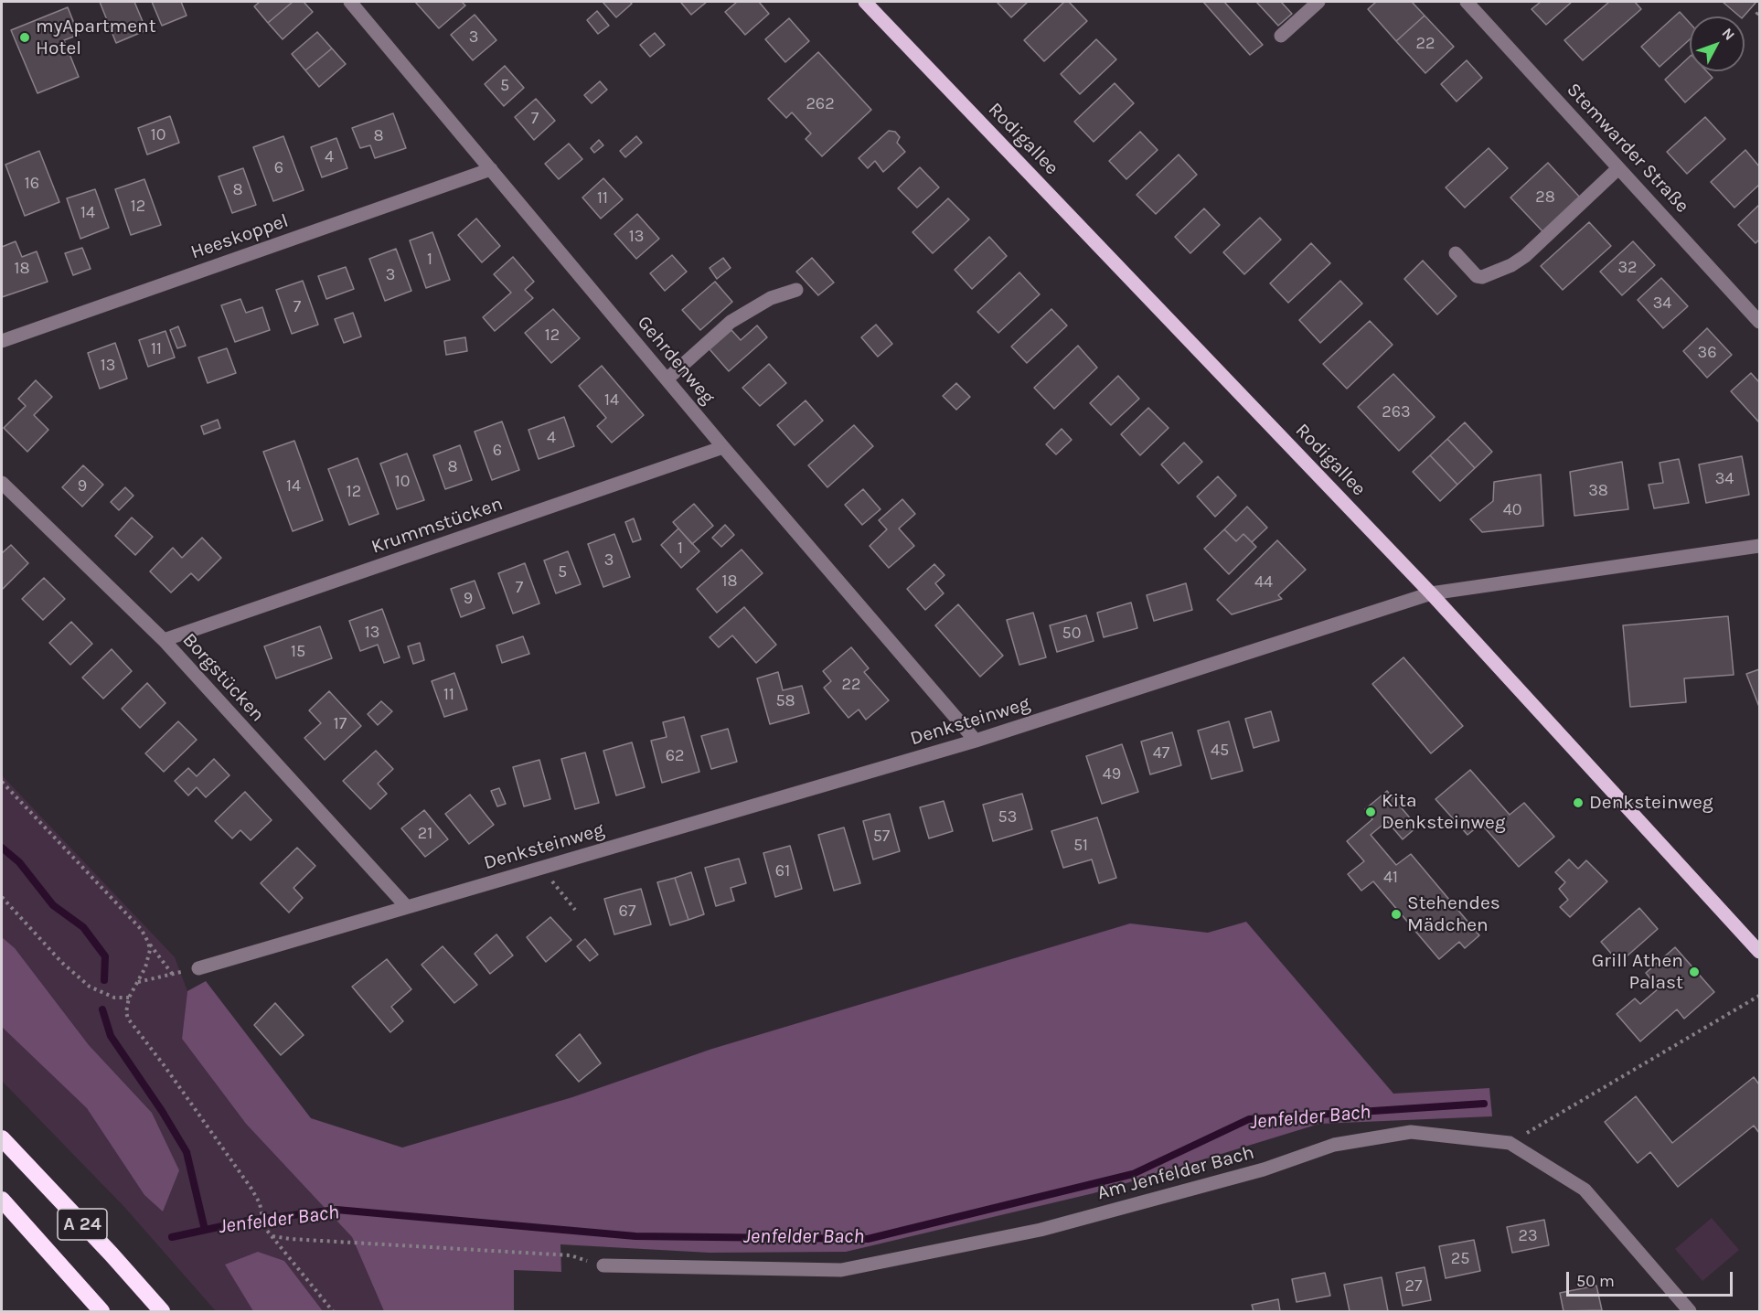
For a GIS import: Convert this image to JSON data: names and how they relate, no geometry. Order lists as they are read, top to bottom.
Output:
{
  "streets": {
    "highway": ["A 24"],
    "main road": ["Rodigallee"],
    "street": [
      "Stemwarder Straße",
      "Heeskoppel",
      "Gehrdenweg",
      "Krummstücken",
      "Borgstücken",
      "Denksteinweg",
      "Am Jenfelder Bach"
    ]
  },
  "crossings": [
    ["Rodigallee", "Denksteinweg"],
    ["Heeskoppel", "Gehrdenweg"],
    ["Gehrdenweg", "Krummstücken"],
    ["Gehrdenweg", "Denksteinweg"],
    ["Krummstücken", "Borgstücken"],
    ["Borgstücken", "Denksteinweg"]
  ],
  "water": ["Jenfelder Bach"],
  "places": [
    "myApartment Hotel",
    "Denksteinweg",
    "Kita Denksteinweg",
    "Stehendes Mädchen",
    "Grill Athen Palast"
  ],
  "house_numbers": [
    "3",
    "22",
    "5",
    "262",
    "7",
    "10",
    "8",
    "4",
    "6",
    "16",
    "8",
    "28",
    "11",
    "12",
    "14",
    "13",
    "1",
    "32",
    "18",
    "3",
    "34",
    "7",
    "12",
    "11",
    "36",
    "13",
    "14",
    "263",
    "4",
    "6",
    "8",
    "34",
    "10",
    "9",
    "14",
    "38",
    "12",
    "40",
    "1",
    "3",
    "5",
    "18",
    "44",
    "7",
    "9",
    "13",
    "50",
    "15",
    "22",
    "11",
    "58",
    "17",
    "45",
    "47",
    "62",
    "49",
    "53",
    "21",
    "57",
    "51",
    "61",
    "41",
    "67",
    "23",
    "25",
    "27"
  ],
  "scale_bar": "50 m",
  "north": "top right"
}
